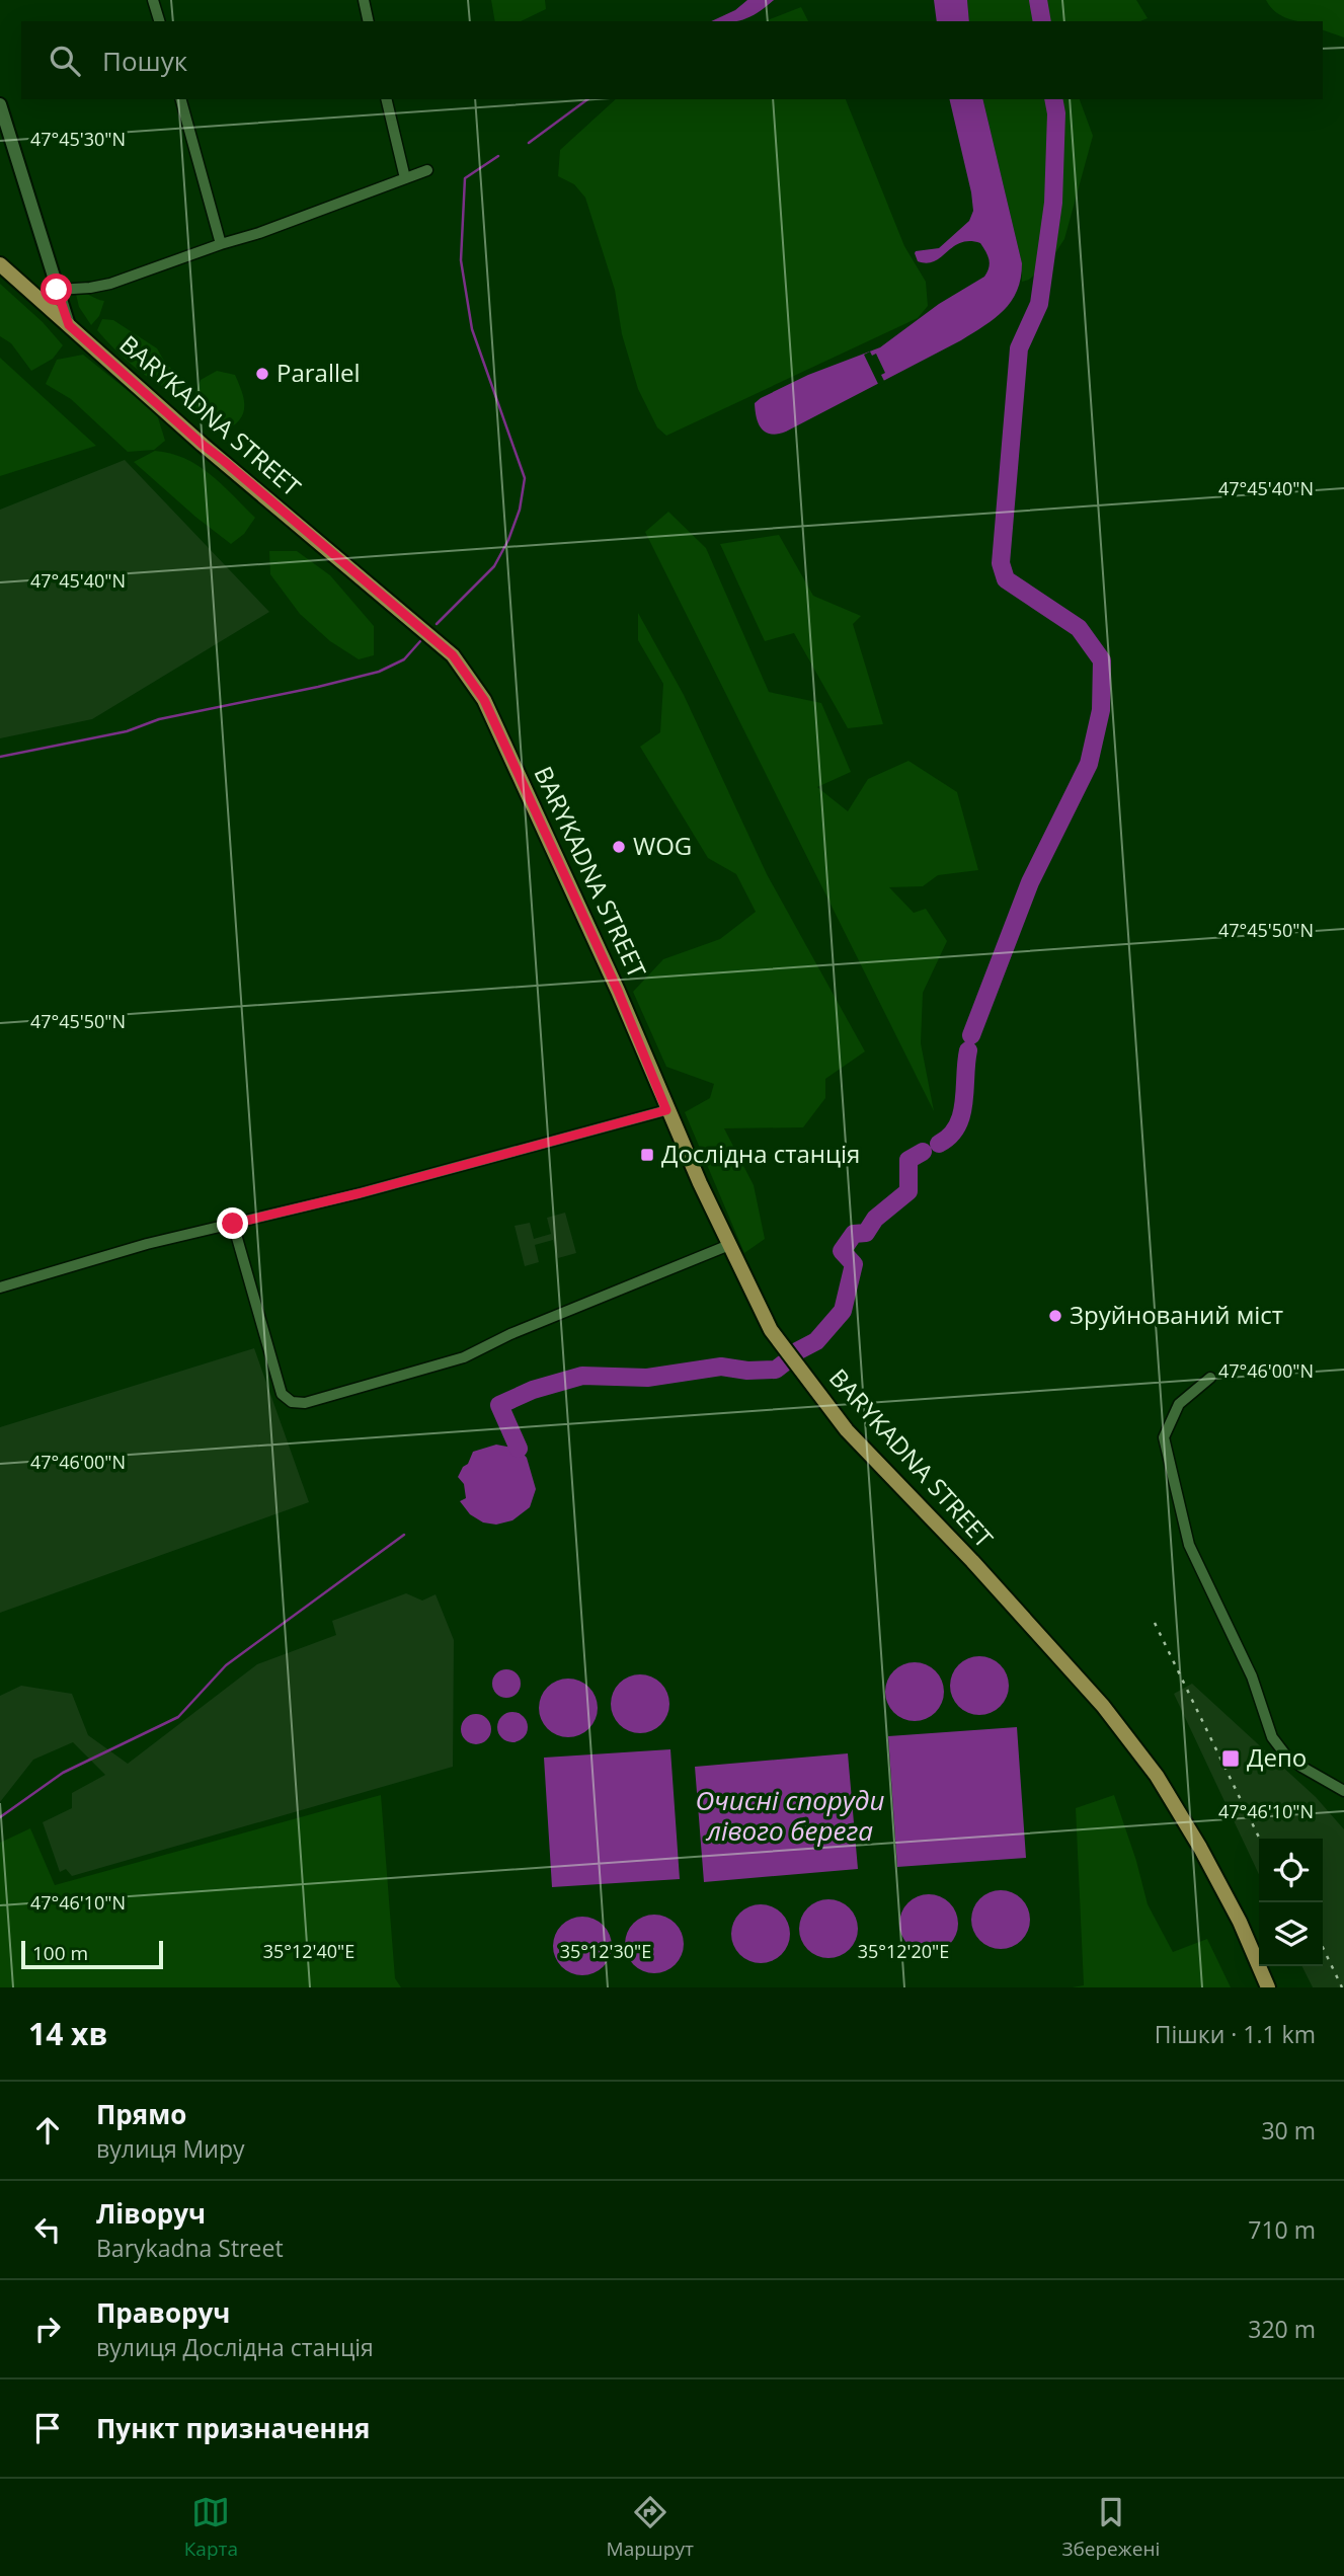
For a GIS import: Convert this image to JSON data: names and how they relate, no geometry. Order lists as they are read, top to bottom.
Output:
{
  "streets": {
    "main road": ["BARYKADNA STREET"]
  },
  "water": ["Очисні споруди лівого берега"],
  "places": {
    "other": ["Parallel", "WOG", "Зруйнований міст"],
    "transit": ["Дослідна станція", "Депо"]
  },
  "scale_bar": "100 m",
  "page": {
    "search": "Пошук",
    "scale": "100 m",
    "heading": ["14 хв", "Пішки · 1.1 km"],
    "list": [
      ["Прямо", "вулиця Миру", "30 m"],
      ["Ліворуч", "Barykadna Street", "710 m"],
      ["Праворуч", "вулиця Дослідна станція", "320 m"],
      "Пункт призначення"
    ],
    "nav": ["Карта", "Маршрут", "Збережені"]
  },
  "coordinates": [
    "47°45'30\"N",
    "47°45'40\"N",
    "47°45'50\"N",
    "47°46'00\"N",
    "47°46'10\"N",
    "35°12'40\"E",
    "35°12'30\"E",
    "35°12'20\"E"
  ]
}
